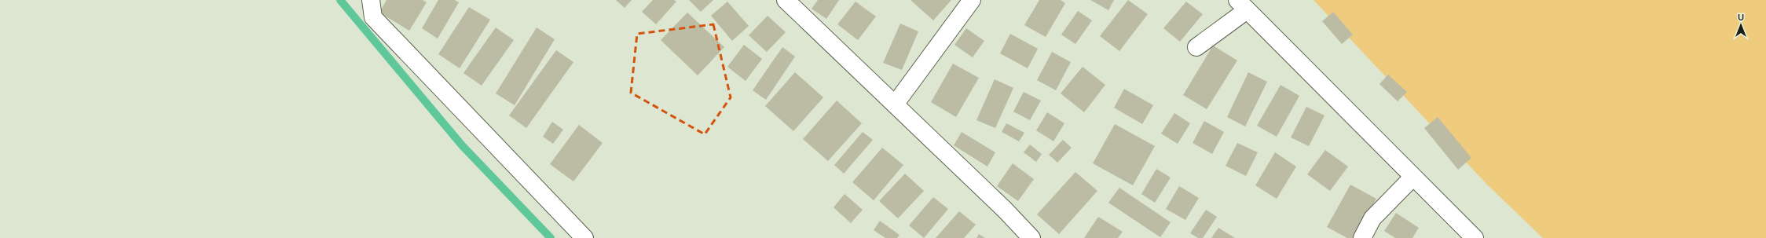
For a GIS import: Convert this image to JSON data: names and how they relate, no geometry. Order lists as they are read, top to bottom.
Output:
{
  "north": "top"
}
